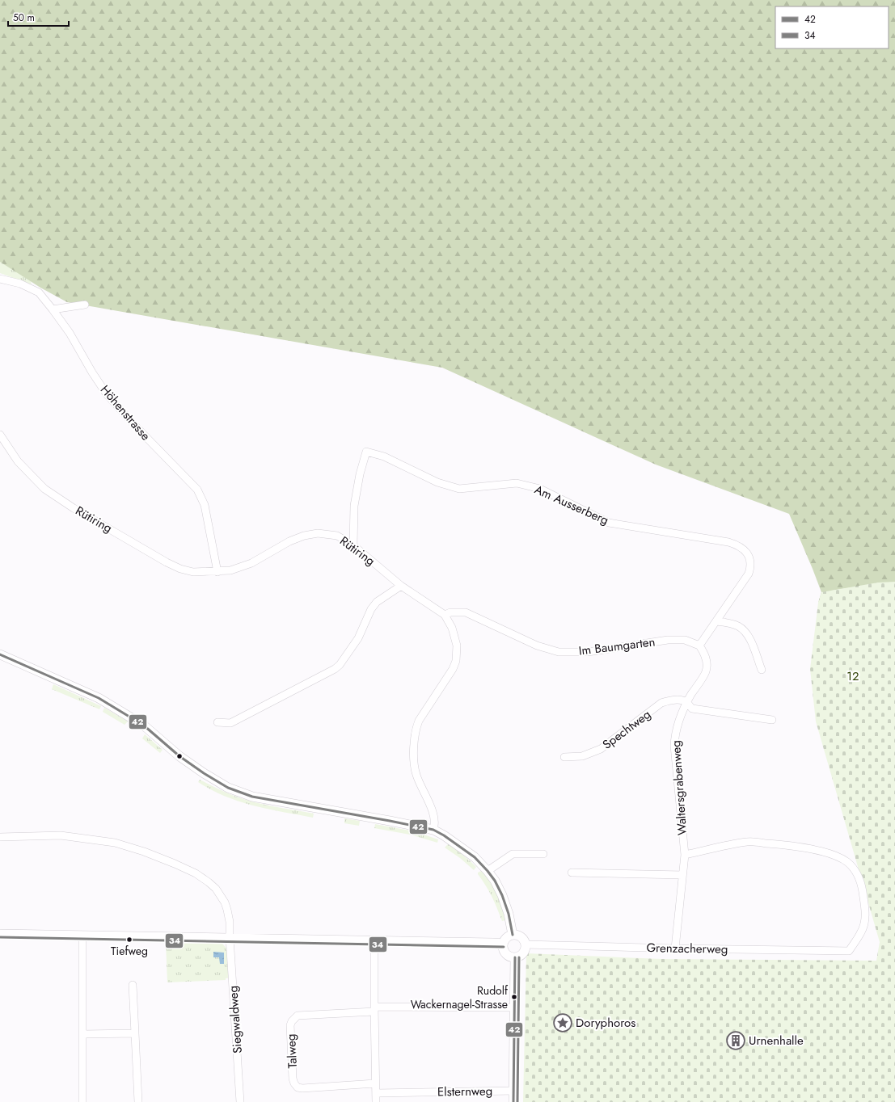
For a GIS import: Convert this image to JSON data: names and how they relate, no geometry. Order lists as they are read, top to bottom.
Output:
{
  "streets": {
    "street": [
      "Höhenstrasse",
      "Am Ausserberg",
      "Rütiring",
      "Im Baumgarten",
      "Spechtweg",
      "Waltersgrabenweg",
      "Grenzacherweg",
      "Siegwaldweg",
      "Talweg",
      "Elsternweg"
    ]
  },
  "crossings": [
    ["Höhenstrasse", "Rütiring"],
    ["Am Ausserberg", "Rütiring"],
    ["Am Ausserberg", "Im Baumgarten"],
    ["Am Ausserberg", "Waltersgrabenweg"],
    ["Rütiring", "Im Baumgarten"],
    ["Im Baumgarten", "Waltersgrabenweg"],
    ["Spechtweg", "Waltersgrabenweg"],
    ["Waltersgrabenweg", "Grenzacherweg"]
  ],
  "parks": ["12"],
  "places": {
    "other": ["Tiefweg", "Rudolf Wackernagel-Strasse"],
    "place": ["Doryphoros"],
    "building": ["Urnenhalle"]
  },
  "lines": ["transit line 42", "transit line 34"],
  "legend": ["42", "34"],
  "scale_bar": "50 m"
}
